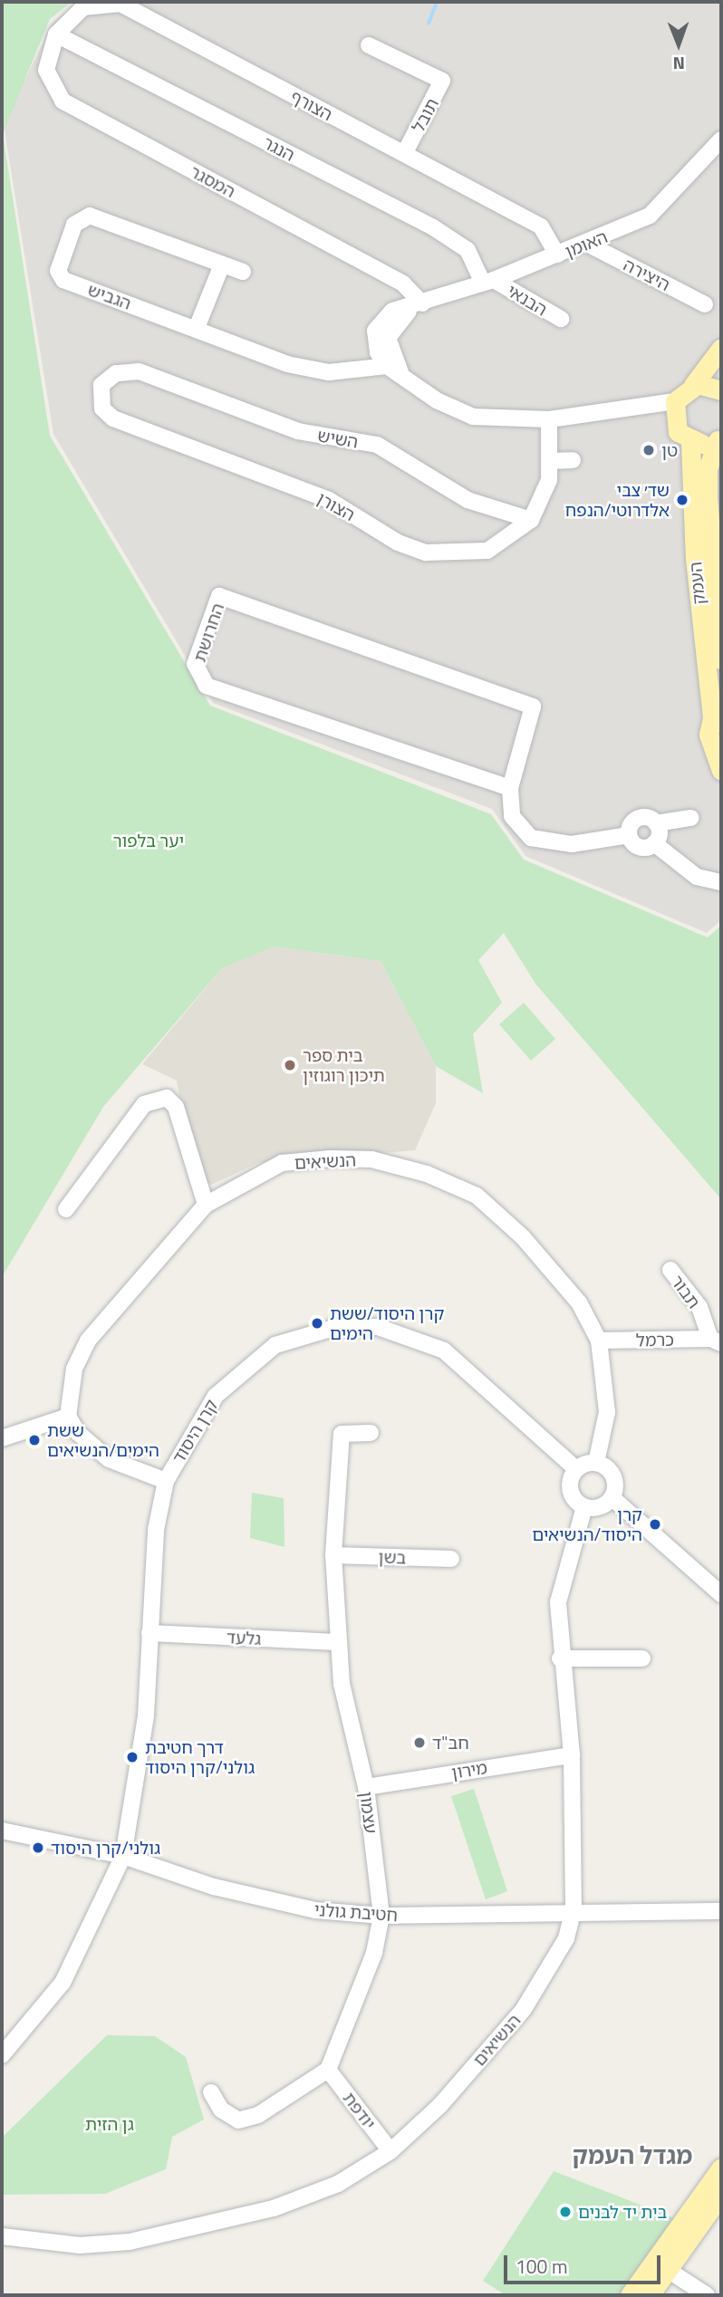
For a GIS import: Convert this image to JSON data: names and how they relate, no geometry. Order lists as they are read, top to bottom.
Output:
{
  "streets": {
    "main road": ["העמק"],
    "street": [
      "הצורף",
      "תובל",
      "הנגר",
      "המסגר",
      "האומן",
      "היצירה",
      "הגביש",
      "הבנאי",
      "השיש",
      "הצורן",
      "החרושת",
      "הנשיאים",
      "תבור",
      "כרמל",
      "קרן היסוד",
      "בשן",
      "גלעד",
      "מירון",
      "עצמון",
      "חטיבת גולני",
      "יודפת"
    ]
  },
  "crossings": [
    ["הצורף", "תובל"],
    ["הצורף", "הנגר"],
    ["הצורף", "המסגר"],
    ["הצורף", "האומן"],
    ["הנגר", "המסגר"],
    ["הנגר", "האומן"],
    ["הנגר", "הבנאי"],
    ["המסגר", "האומן"],
    ["האומן", "היצירה"],
    ["האומן", "הבנאי"],
    ["השיש", "הצורן"],
    ["הנשיאים", "כרמל"],
    ["הנשיאים", "קרן היסוד"],
    ["הנשיאים", "מירון"],
    ["הנשיאים", "חטיבת גולני"],
    ["הנשיאים", "יודפת"],
    ["תבור", "כרמל"],
    ["קרן היסוד", "גלעד"],
    ["קרן היסוד", "חטיבת גולני"],
    ["בשן", "עצמון"],
    ["גלעד", "עצמון"],
    ["מירון", "עצמון"],
    ["עצמון", "חטיבת גולני"],
    ["עצמון", "יודפת"]
  ],
  "districts": ["מגדל העמק"],
  "parks": ["יער בלפור", "גן הזית"],
  "places": [
    "טן",
    "שד׳ צבי אלדרוטי/הנפח",
    "בית ספר תיכון רוגוזין",
    "קרן היסוד/ששת הימים",
    "ששת הימים/הנשיאים",
    "קרן היסוד/הנשיאים",
    "חב\"ד",
    "דרך חטיבת גולני/קרן היסוד",
    "גולני/קרן היסוד",
    "בית יד לבנים"
  ],
  "scale_bar": "100 m",
  "north": "bottom"
}
